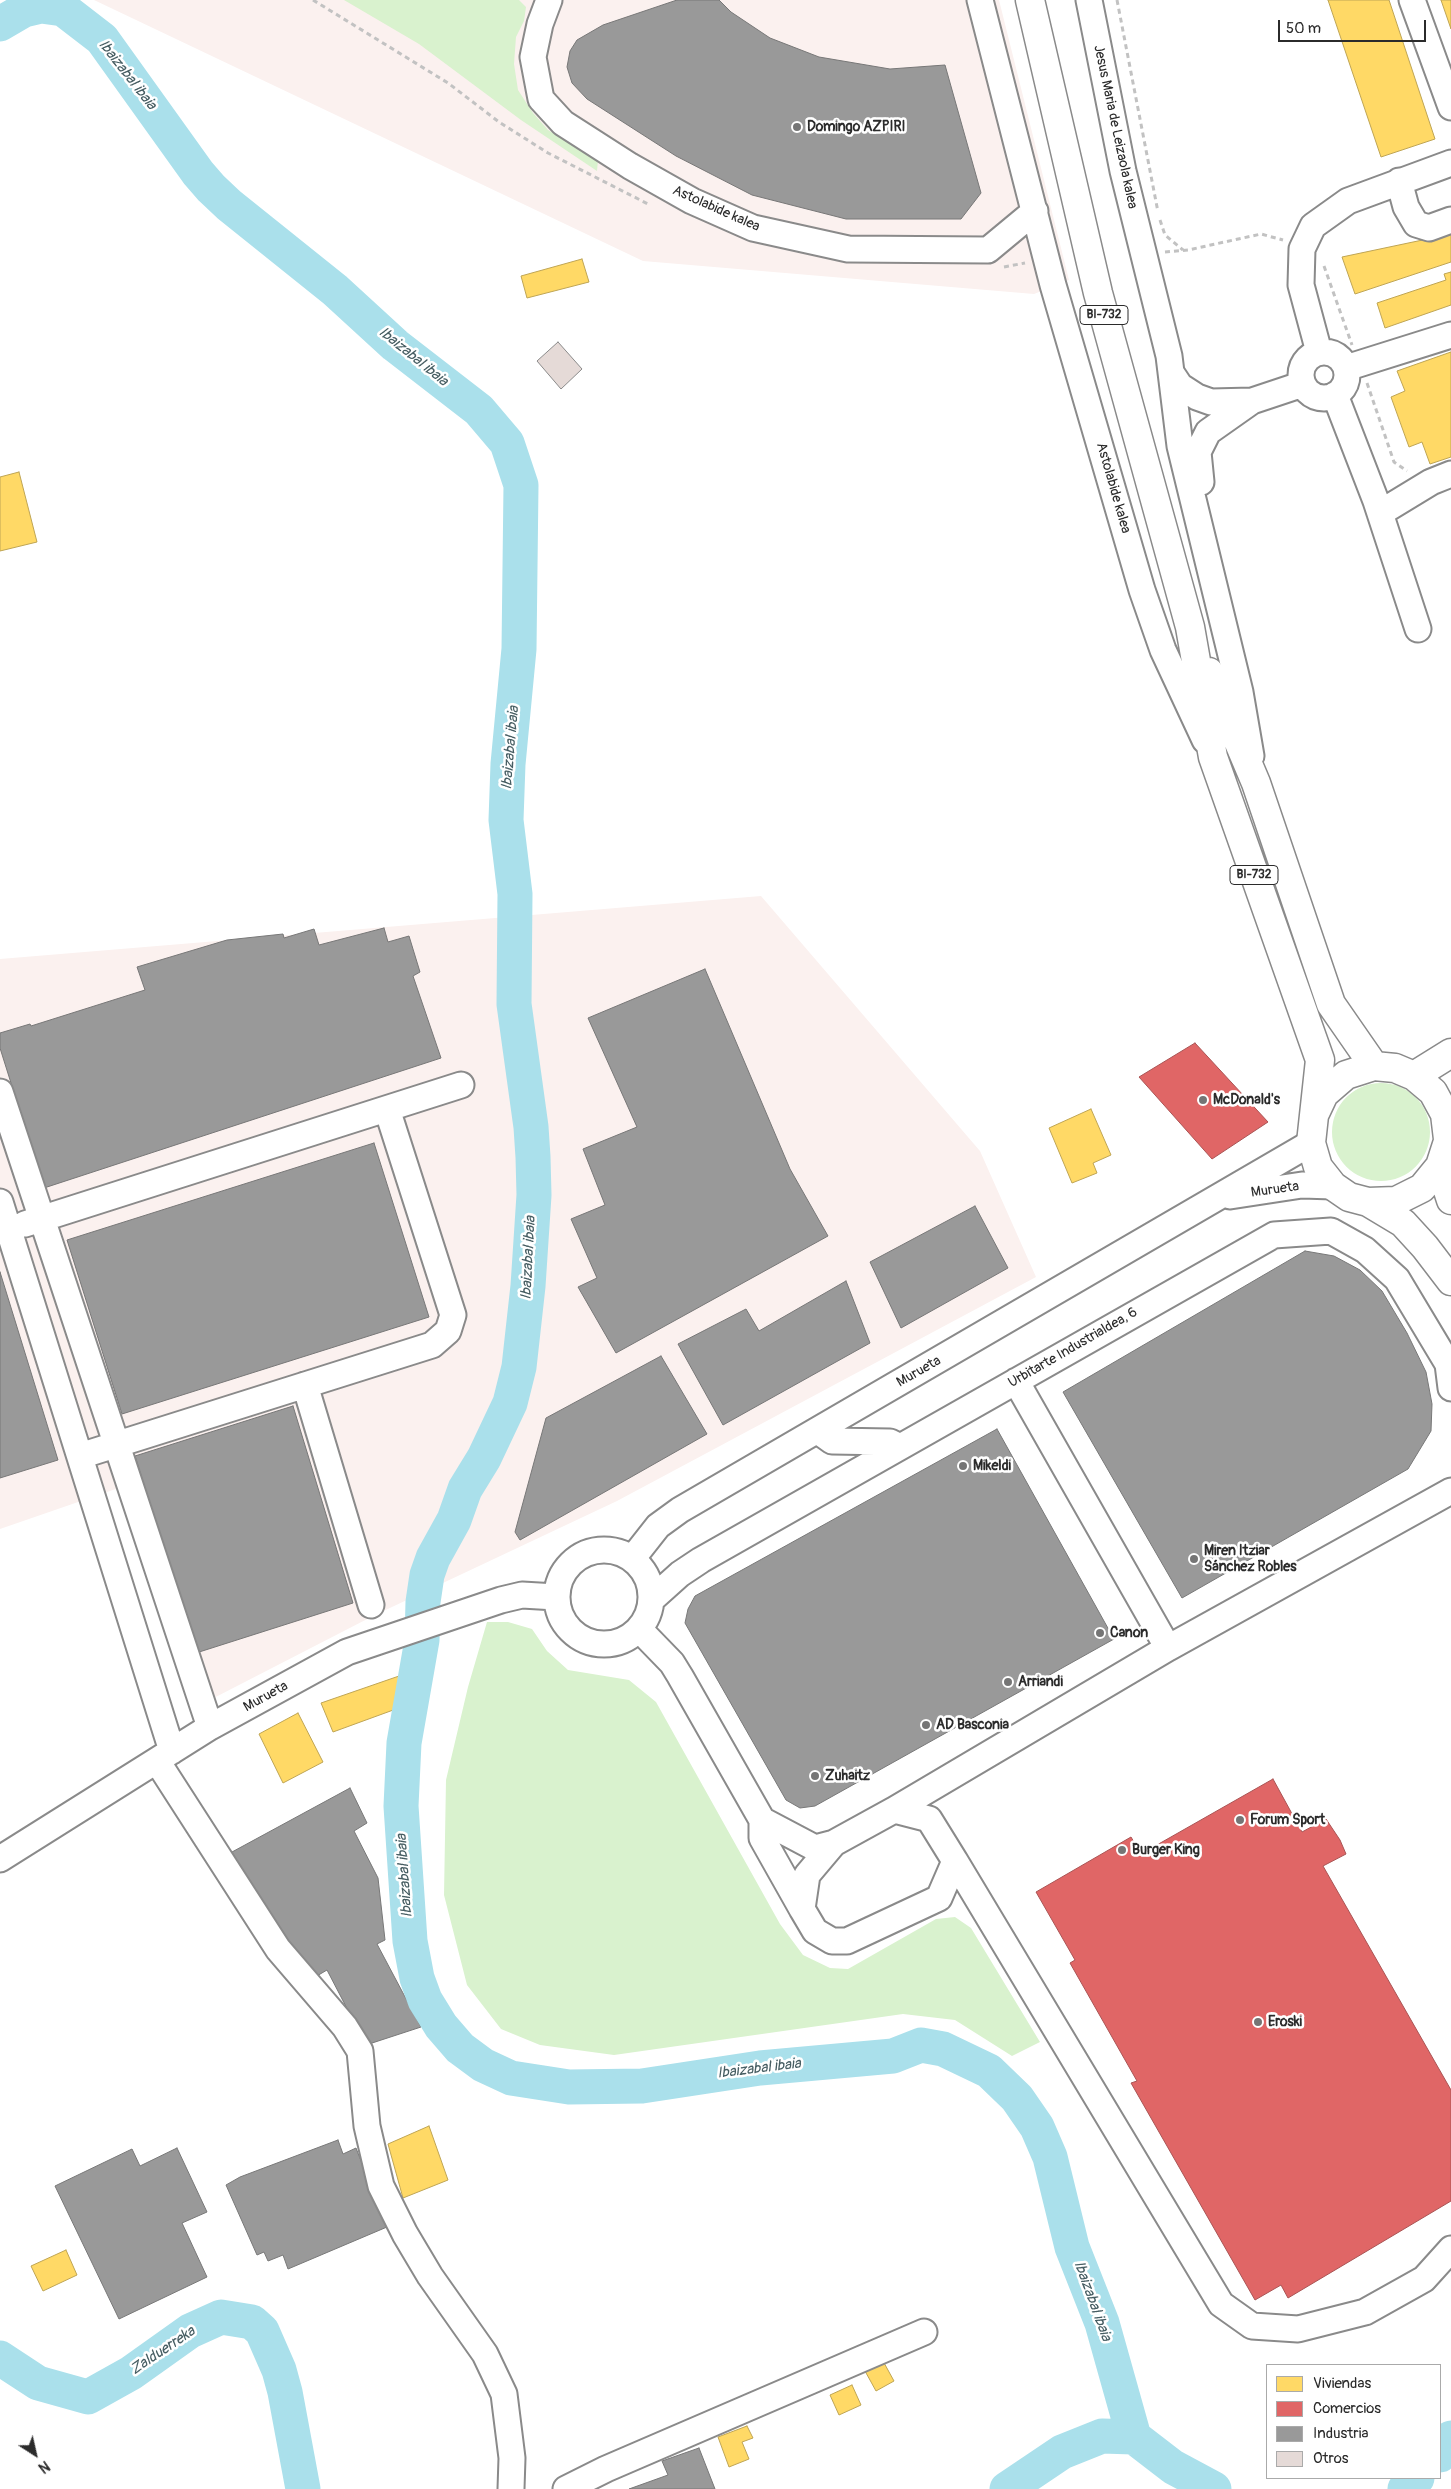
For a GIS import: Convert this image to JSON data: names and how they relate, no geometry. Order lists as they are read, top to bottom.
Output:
{
  "streets": {
    "main road": ["BI-732"],
    "street": [
      "Jesus Maria de Leizaola kalea",
      "Astolabide kalea",
      "Murueta",
      "Urbitarte Industrialdea, 6"
    ]
  },
  "crossings": [
    ["Jesus Maria de Leizaola kalea", "BI-732"],
    ["Astolabide kalea", "BI-732"],
    ["BI-732", "Murueta"],
    ["Murueta", "Urbitarte Industrialdea, 6"]
  ],
  "water": ["Ibaizabal ibaia", "Zalduerreka"],
  "places": [
    "Domingo AZPIRI",
    "McDonald's",
    "Mikeldi",
    "Miren Itziar Sánchez Robles",
    "Canon",
    "Arriandi",
    "AD Basconia",
    "Zuhaitz",
    "Forum Sport",
    "Burger King",
    "Eroski"
  ],
  "legend": [
    "Viviendas",
    "Comercios",
    "Industria",
    "Otros"
  ],
  "scale_bar": "50 m",
  "north": "bottom right"
}
